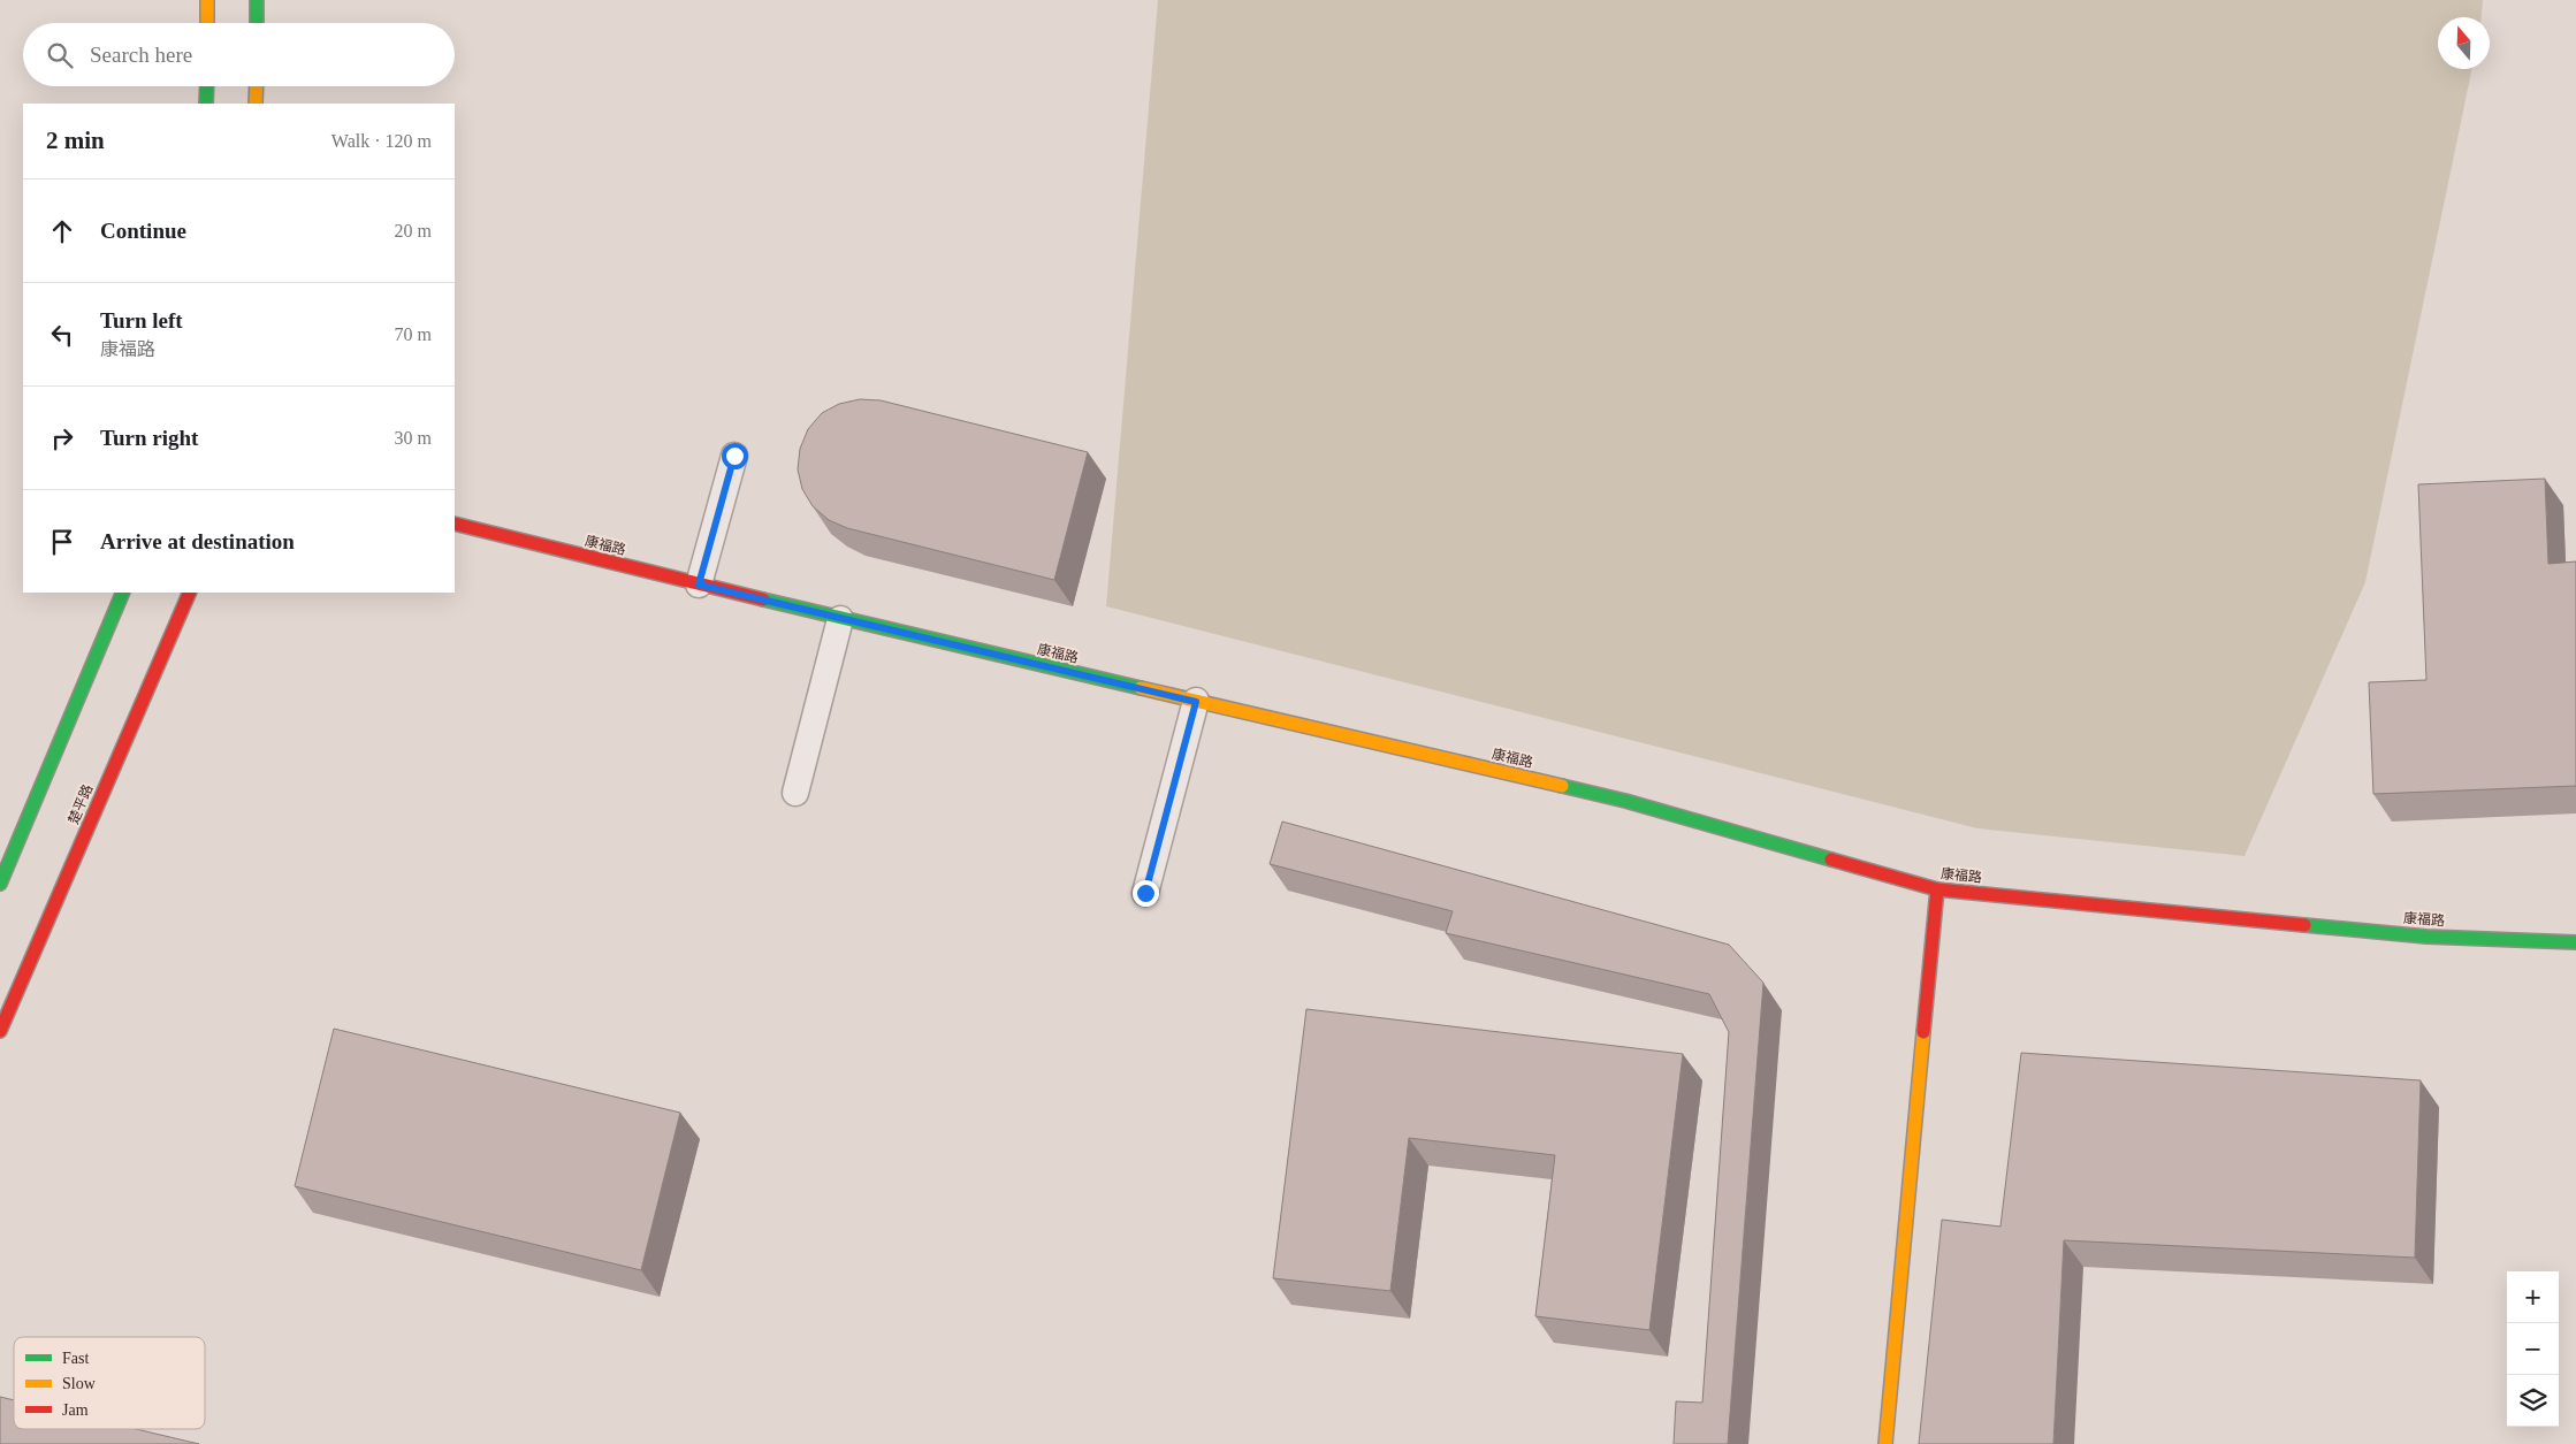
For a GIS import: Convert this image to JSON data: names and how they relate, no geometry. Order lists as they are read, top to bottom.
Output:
{
  "streets": {
    "street": ["康福路", "楚平路"]
  },
  "legend": ["Fast", "Slow", "Jam"],
  "north": "top",
  "page": {
    "search": "Search here",
    "heading": ["2 min", "Walk · 120 m"],
    "list": [
      ["Continue", "20 m"],
      ["Turn left", "康福路", "70 m"],
      ["Turn right", "30 m"],
      "Arrive at destination"
    ],
    "map_buttons": ["+", "−"]
  }
}
